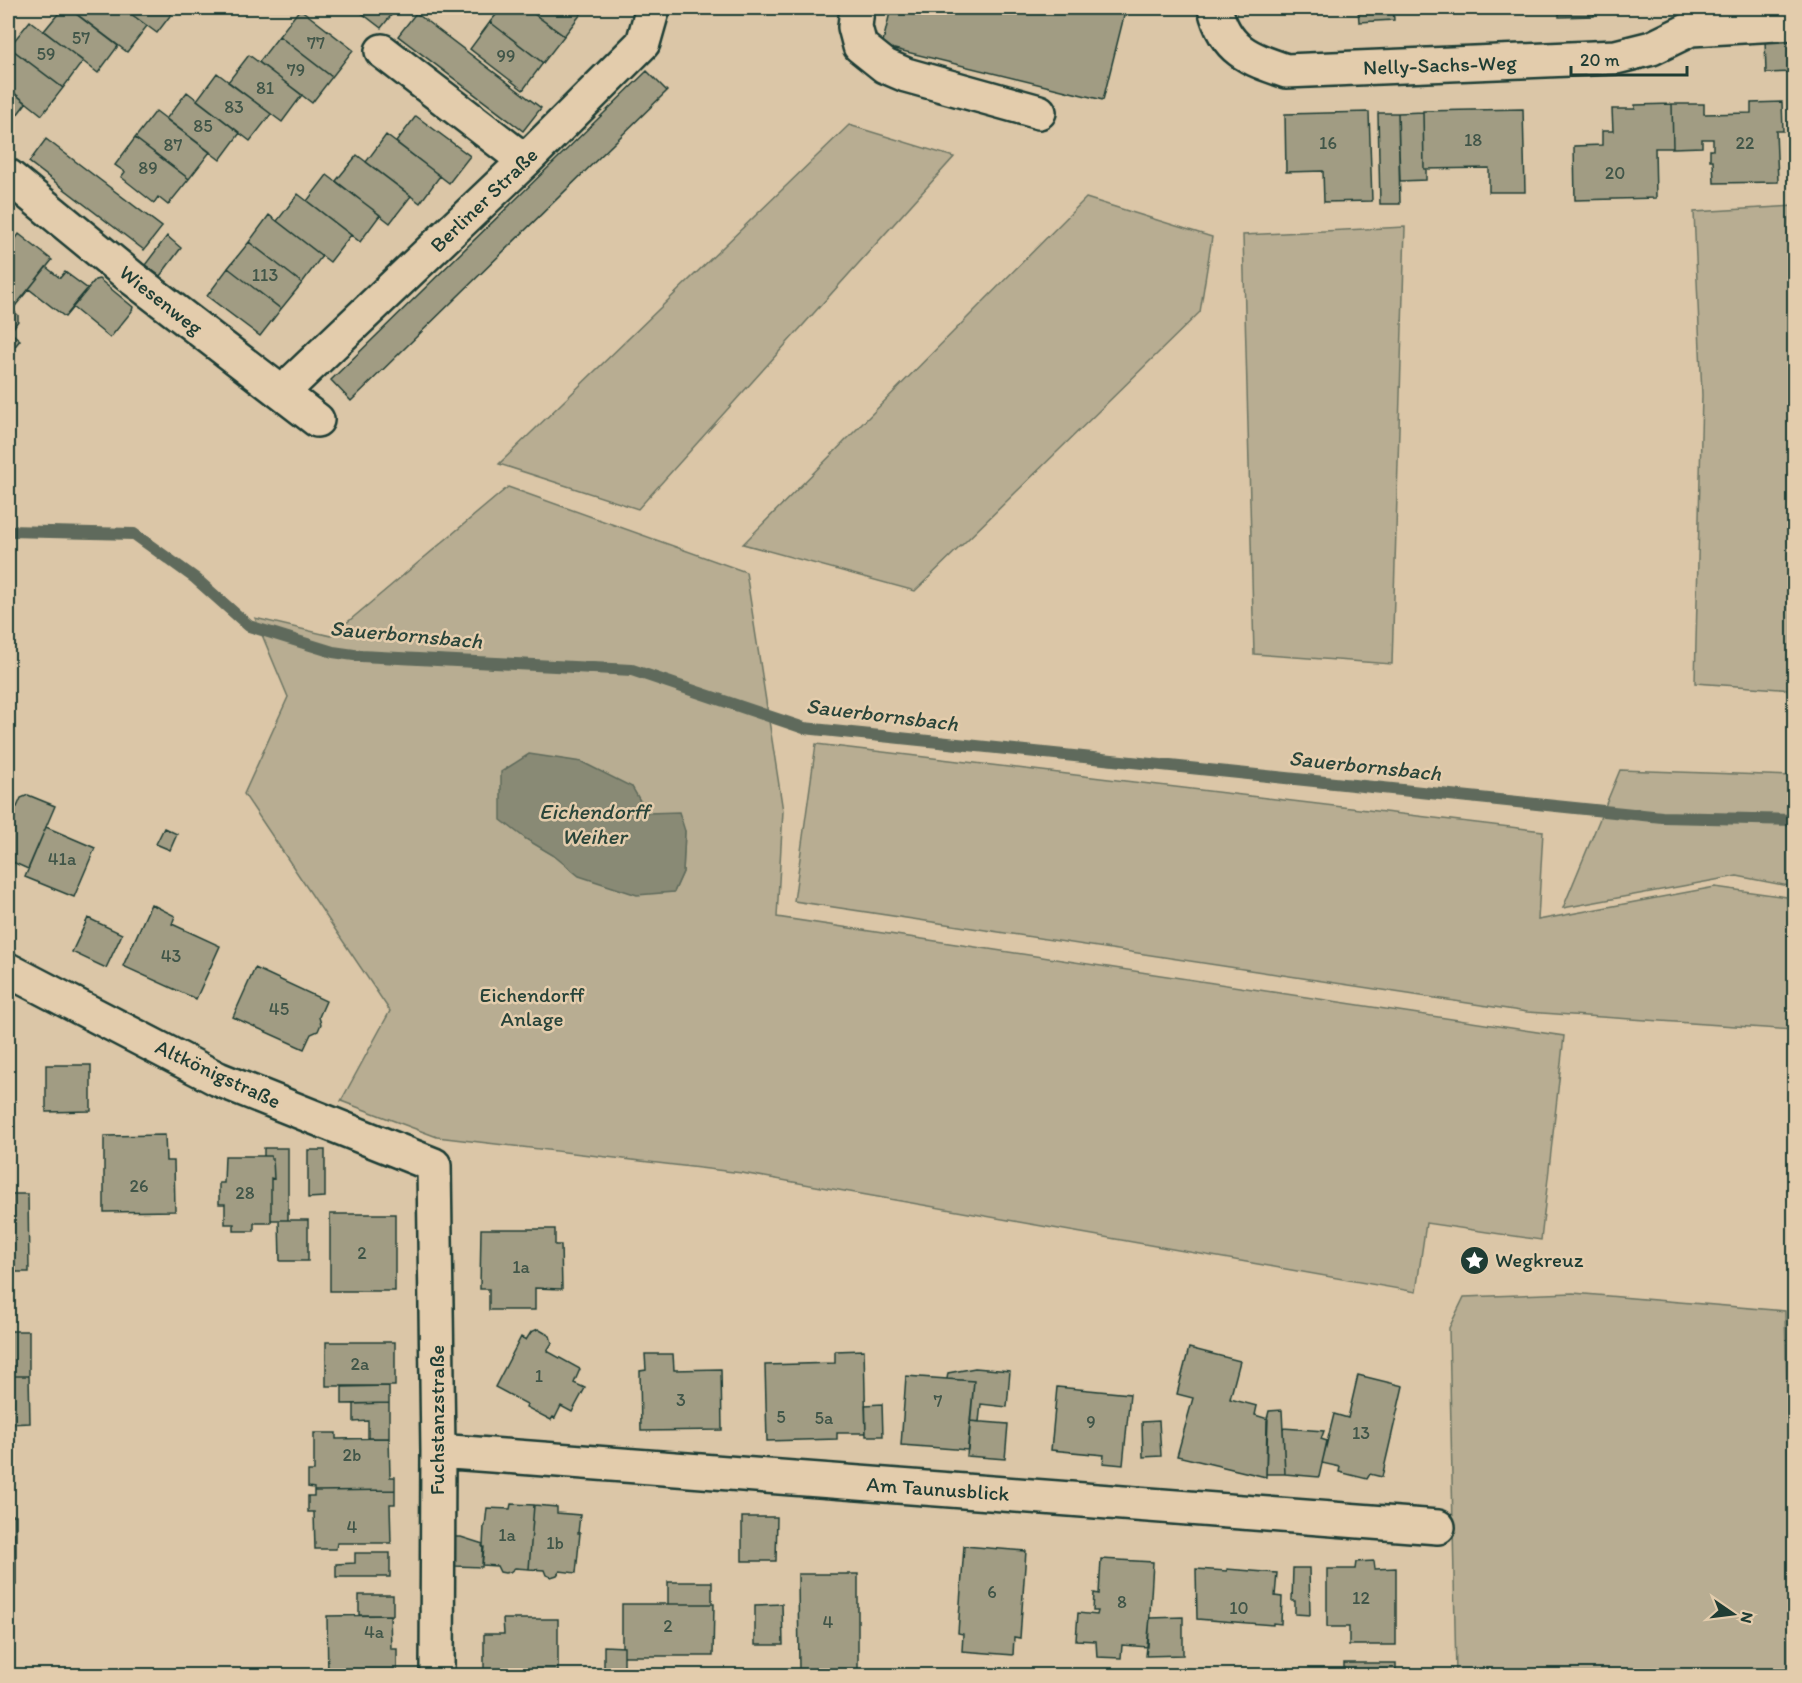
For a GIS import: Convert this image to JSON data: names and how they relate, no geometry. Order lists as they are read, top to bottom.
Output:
{
  "streets": {
    "street": [
      "Nelly-Sachs-Weg",
      "Berliner Straße",
      "Wiesenweg",
      "Altkönigstraße",
      "Fuchstanzstraße",
      "Am Taunusblick"
    ]
  },
  "crossings": [
    ["Altkönigstraße", "Fuchstanzstraße"],
    ["Fuchstanzstraße", "Am Taunusblick"]
  ],
  "water": ["Sauerbornsbach", "Eichendorff Weiher"],
  "parks": ["Eichendorff Anlage"],
  "places": {
    "place": ["Wegkreuz"]
  },
  "house_numbers": [
    "57",
    "77",
    "59",
    "99",
    "79",
    "81",
    "83",
    "85",
    "18",
    "16",
    "22",
    "87",
    "89",
    "20",
    "113",
    "41a",
    "43",
    "45",
    "26",
    "28",
    "2",
    "1a",
    "2a",
    "1",
    "3",
    "7",
    "5",
    "5a",
    "9",
    "13",
    "2b",
    "4",
    "1a",
    "1b",
    "6",
    "12",
    "8",
    "10",
    "4",
    "2",
    "4a"
  ],
  "scale_bar": "20 m",
  "north": "right"
}
